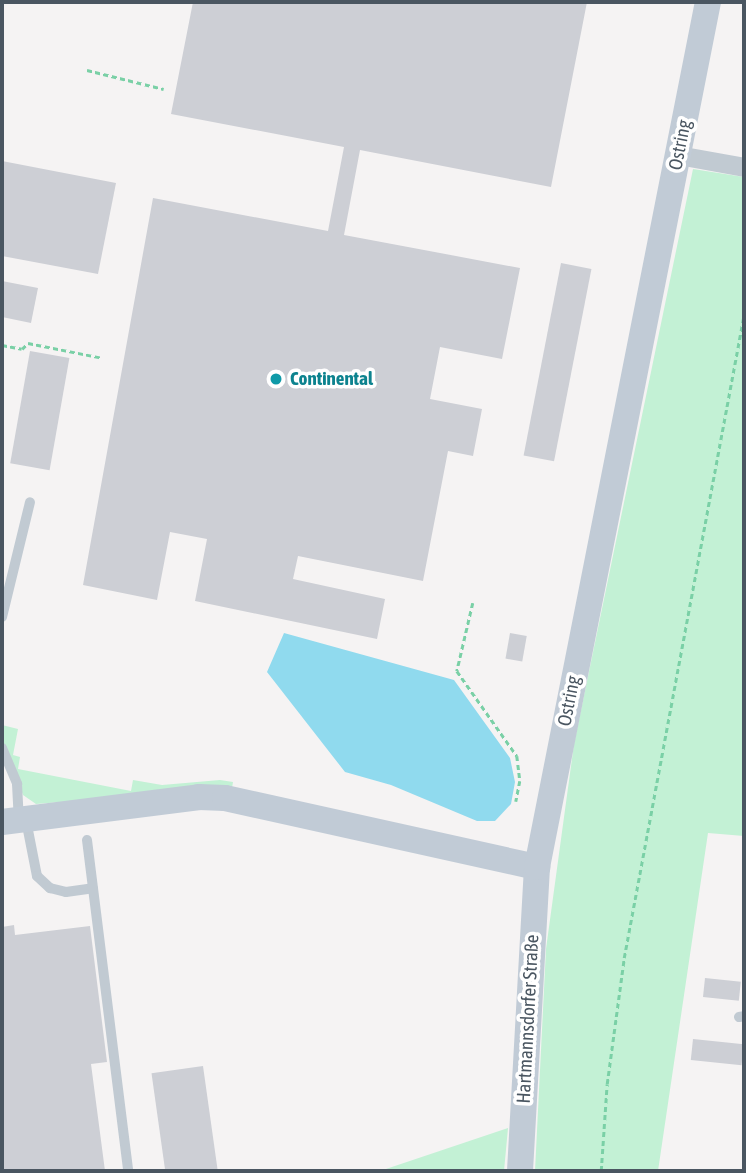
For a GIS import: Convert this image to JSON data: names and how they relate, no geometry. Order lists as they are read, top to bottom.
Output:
{
  "streets": {
    "main road": ["Ostring", "Hartmannsdorfer Straße"]
  },
  "crossings": [
    ["Ostring", "Hartmannsdorfer Straße"]
  ],
  "places": ["Continental"]
}
